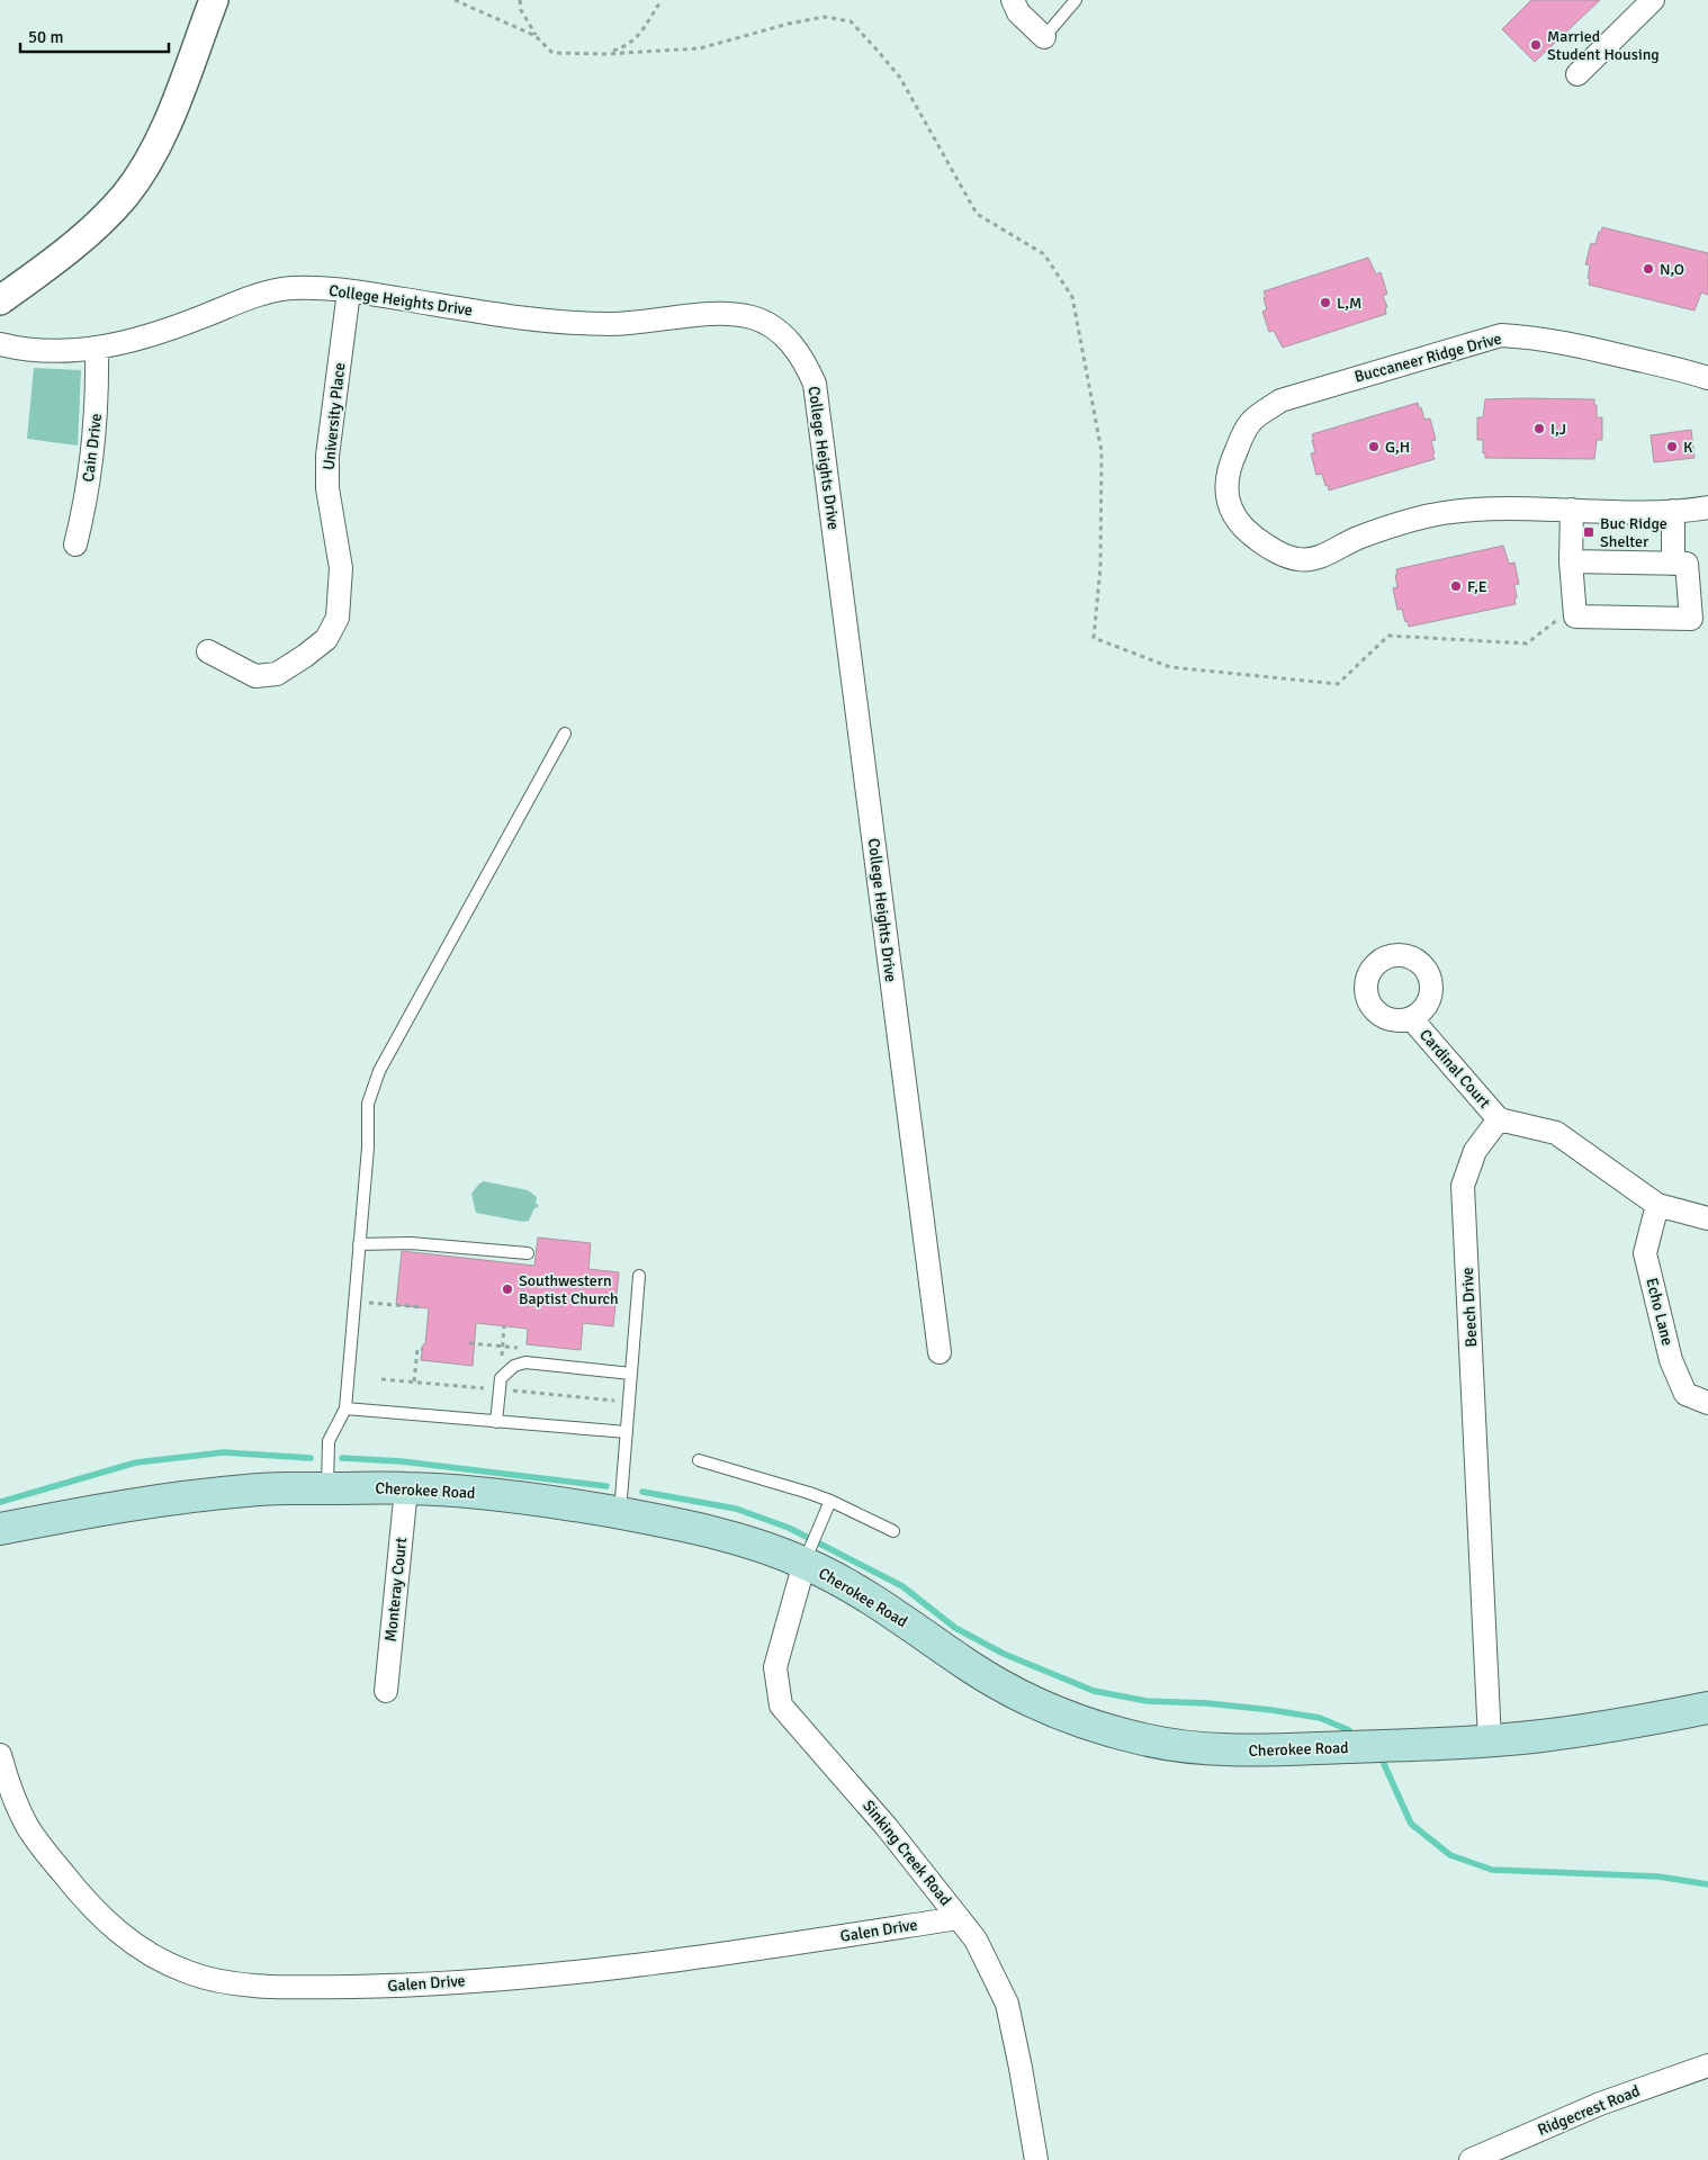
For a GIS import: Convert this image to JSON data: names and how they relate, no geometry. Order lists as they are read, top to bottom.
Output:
{
  "streets": {
    "main road": ["Cherokee Road"],
    "street": [
      "College Heights Drive",
      "Buccaneer Ridge Drive",
      "University Place",
      "Cain Drive",
      "Cardinal Court",
      "Beech Drive",
      "Echo Lane",
      "Monteray Court",
      "Sinking Creek Road",
      "Galen Drive",
      "Ridgecrest Road"
    ]
  },
  "crossings": [
    ["College Heights Drive", "University Place"],
    ["College Heights Drive", "Cain Drive"],
    ["Cardinal Court", "Beech Drive"],
    ["Beech Drive", "Cherokee Road"],
    ["Cherokee Road", "Monteray Court"],
    ["Cherokee Road", "Sinking Creek Road"],
    ["Sinking Creek Road", "Galen Drive"]
  ],
  "places": {
    "other": [
      "Married Student Housing",
      "N,O",
      "L,M",
      "I,J",
      "G,H",
      "K",
      "F,E",
      "Southwestern Baptist Church"
    ],
    "transit": ["Buc Ridge Shelter"]
  },
  "scale_bar": "50 m"
}
